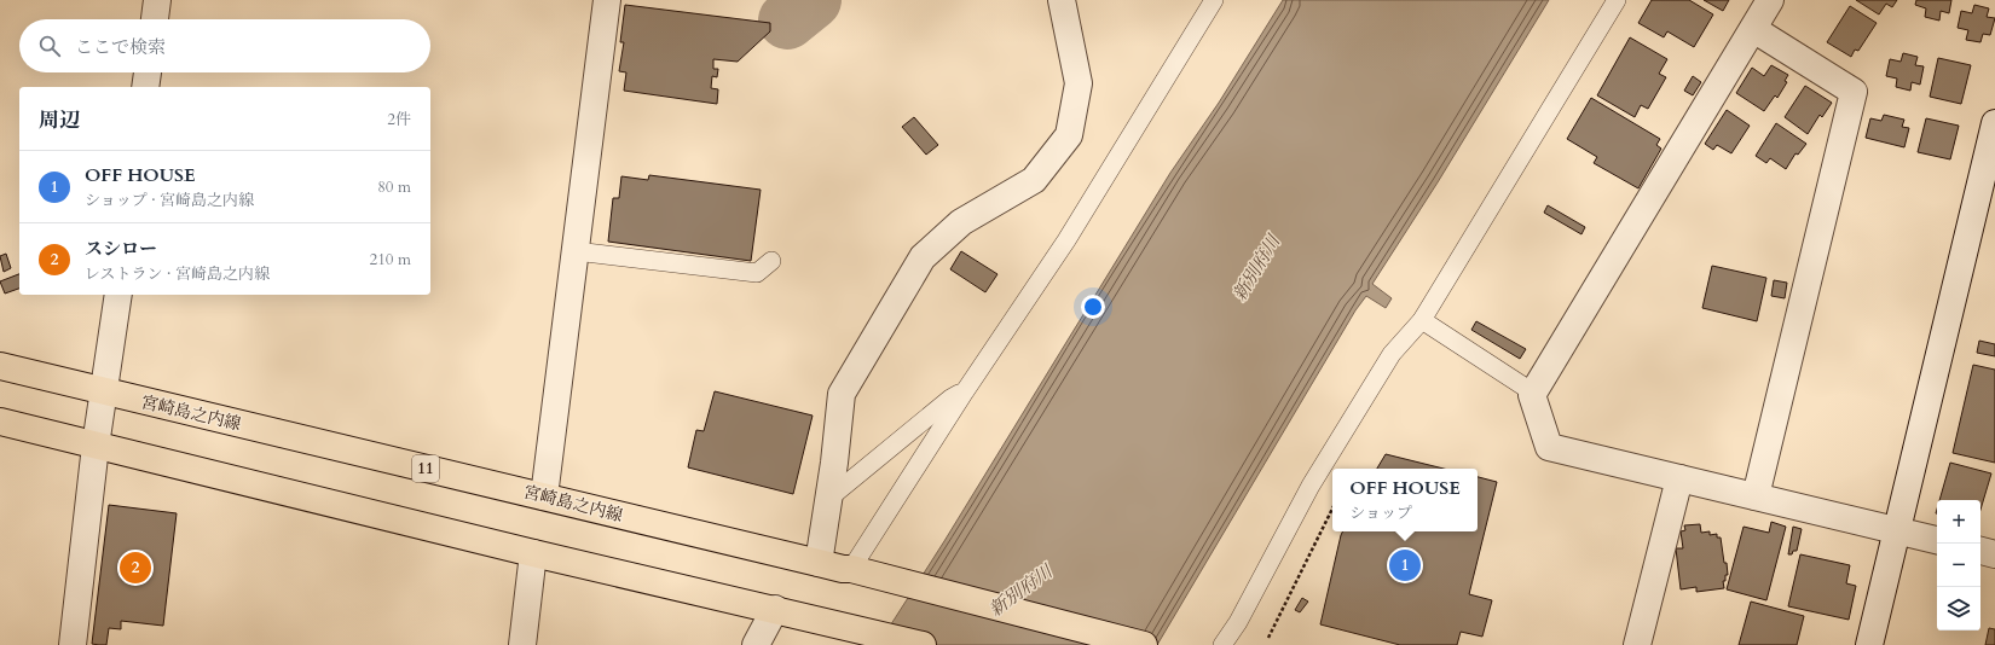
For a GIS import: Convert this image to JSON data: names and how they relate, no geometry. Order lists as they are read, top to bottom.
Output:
{
  "streets": {
    "main road": ["宮崎島之内線", "11"]
  },
  "water": ["新別府川"],
  "page": {
    "search": "ここで検索",
    "heading": ["周辺", "2件"],
    "list": [
      {
        "mark": "1",
        "name": "OFF HOUSE",
        "note": "ショップ · 宮崎島之内線",
        "value": "80 m"
      },
      {
        "mark": "2",
        "name": "スシロー",
        "note": "レストラン · 宮崎島之内線",
        "value": "210 m"
      }
    ],
    "popup": ["OFF HOUSE", "ショップ"],
    "map_buttons": ["+", "−"],
    "pins": ["1", "2"]
  }
}
